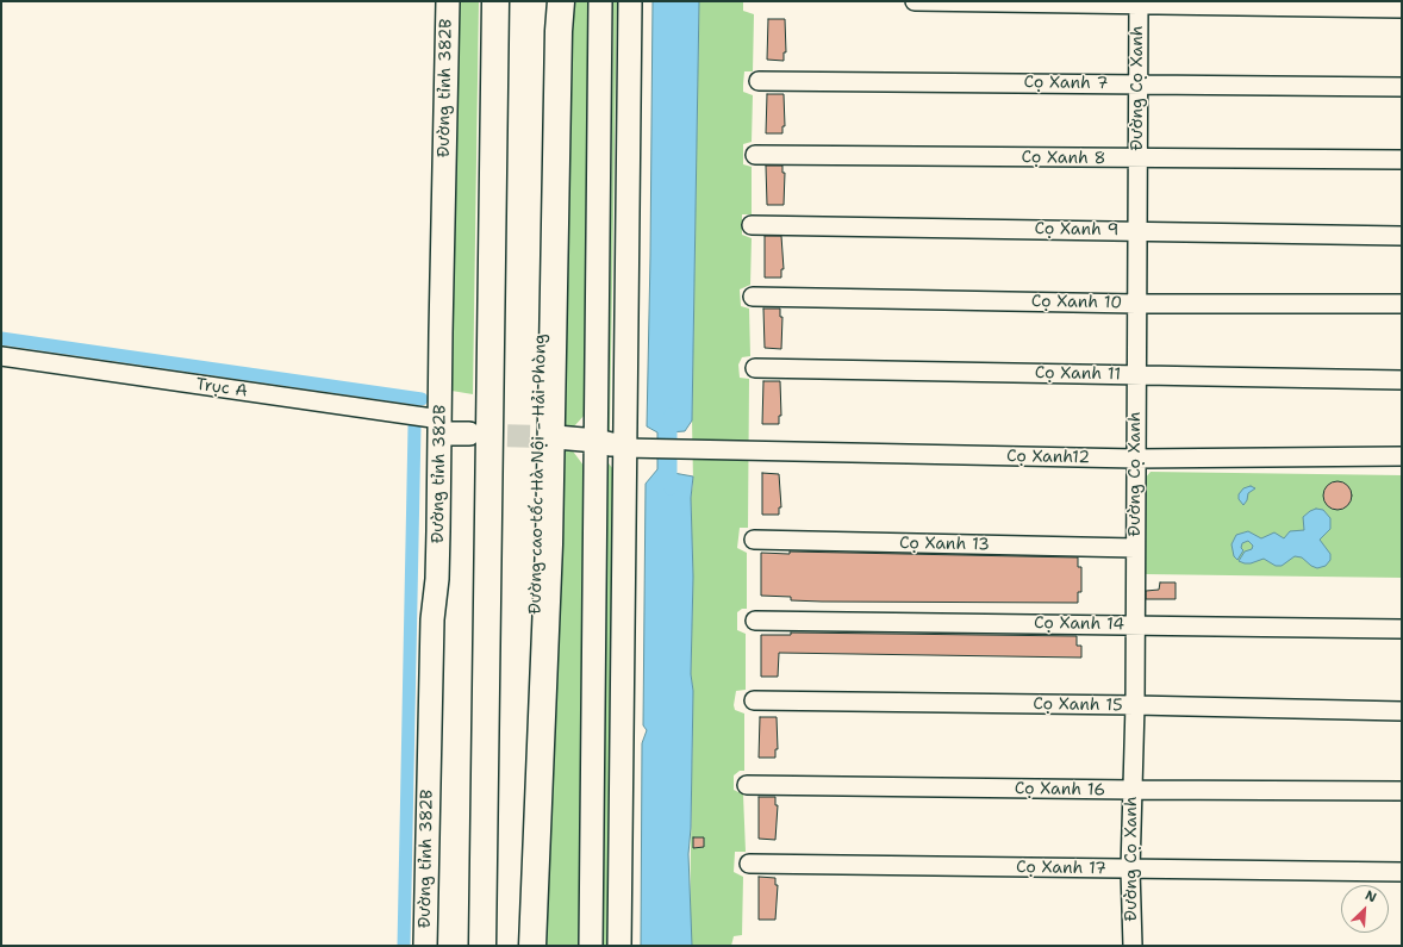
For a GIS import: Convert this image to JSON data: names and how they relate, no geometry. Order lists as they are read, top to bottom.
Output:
{
  "streets": {
    "highway": ["Đường cao tốc Hà Nội - Hải Phòng"],
    "main road": ["Đường tỉnh 382B"],
    "street": [
      "Cọ Xanh 7",
      "Đường Cọ Xanh",
      "Cọ Xanh 8",
      "Cọ Xanh 9",
      "Cọ Xanh 10",
      "Cọ Xanh 11",
      "Trục A",
      "Cọ Xanh12",
      "Cọ Xanh 13",
      "Cọ Xanh 14",
      "Cọ Xanh 15",
      "Cọ Xanh 16",
      "Cọ Xanh 17"
    ]
  },
  "crossings": [
    ["Cọ Xanh 7", "Đường Cọ Xanh"],
    ["Đường tỉnh 382B", "Trục A"],
    ["Đường Cọ Xanh", "Cọ Xanh 8"],
    ["Đường Cọ Xanh", "Cọ Xanh 9"],
    ["Đường Cọ Xanh", "Cọ Xanh 10"],
    ["Đường Cọ Xanh", "Cọ Xanh 11"],
    ["Đường Cọ Xanh", "Cọ Xanh12"],
    ["Đường Cọ Xanh", "Cọ Xanh 13"],
    ["Đường Cọ Xanh", "Cọ Xanh 14"],
    ["Đường Cọ Xanh", "Cọ Xanh 15"],
    ["Đường Cọ Xanh", "Cọ Xanh 16"],
    ["Đường Cọ Xanh", "Cọ Xanh 17"]
  ],
  "north": "top right"
}
